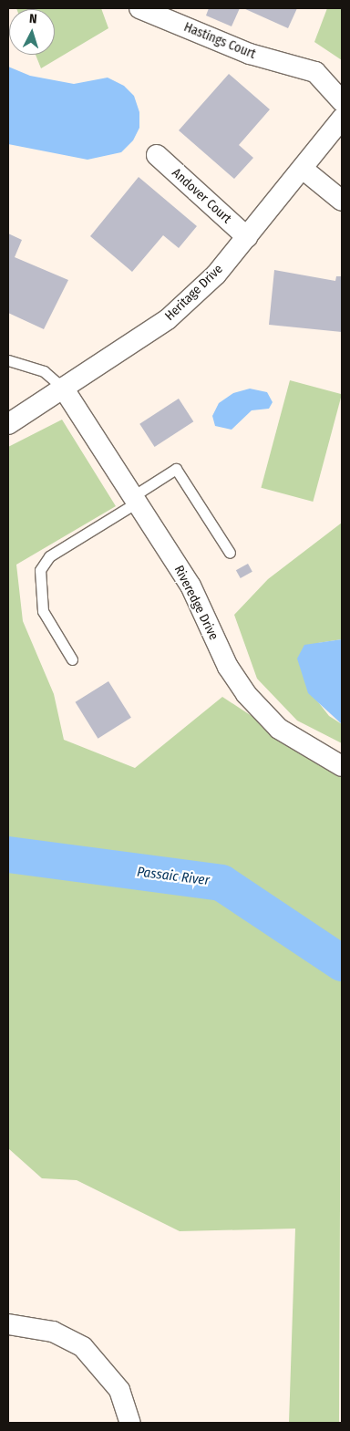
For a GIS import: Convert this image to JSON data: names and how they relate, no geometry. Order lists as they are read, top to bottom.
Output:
{
  "streets": {
    "street": [
      "Hastings Court",
      "Andover Court",
      "Heritage Drive",
      "Riveredge Drive"
    ]
  },
  "crossings": [
    ["Andover Court", "Heritage Drive"],
    ["Heritage Drive", "Riveredge Drive"]
  ],
  "water": ["Passaic River"],
  "north": "top"
}
